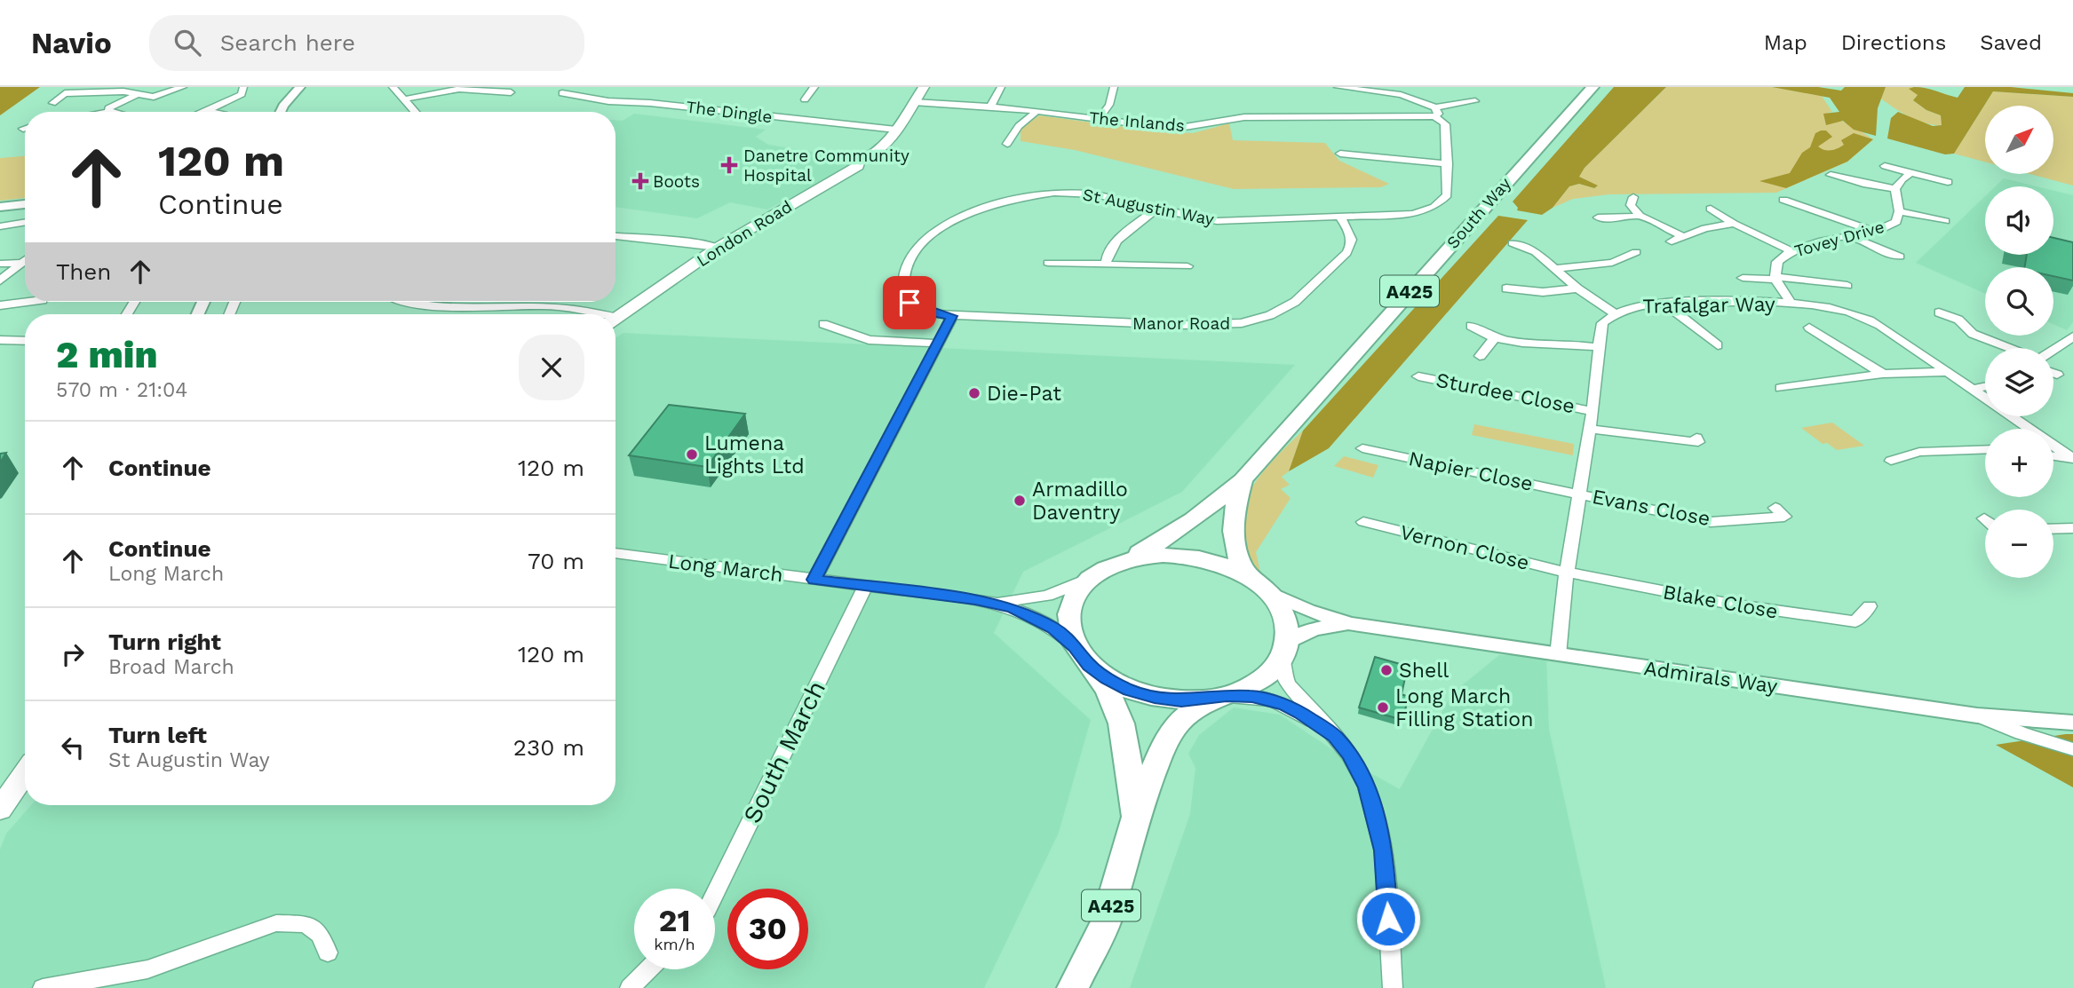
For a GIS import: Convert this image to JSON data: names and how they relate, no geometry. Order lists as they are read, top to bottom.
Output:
{
  "streets": {
    "main road": ["South Way", "London Road", "A425"],
    "street": [
      "The Dingle",
      "The Inlands",
      "St Augustin Way",
      "Tovey Drive",
      "Trafalgar Way",
      "Manor Road",
      "Sturdee Close",
      "Napier Close",
      "Evans Close",
      "Vernon Close",
      "Long March",
      "Blake Close",
      "Admirals Way",
      "South March"
    ]
  },
  "crossings": [
    ["The Dingle", "London Road"],
    ["The Inlands", "London Road"],
    ["St Augustin Way", "Manor Road"],
    ["South Way", "A425"],
    ["South Way", "Long March"],
    ["South Way", "Admirals Way"],
    ["Tovey Drive", "Trafalgar Way"],
    ["A425", "Long March"],
    ["A425", "Admirals Way"],
    ["Trafalgar Way", "Sturdee Close"],
    ["Trafalgar Way", "Napier Close"],
    ["Trafalgar Way", "Evans Close"],
    ["Trafalgar Way", "Vernon Close"],
    ["Trafalgar Way", "Blake Close"],
    ["Trafalgar Way", "Admirals Way"],
    ["Napier Close", "Evans Close"],
    ["Vernon Close", "Blake Close"],
    ["Long March", "Admirals Way"],
    ["Long March", "South March"]
  ],
  "places": {
    "health": ["Danetre Community Hospital", "Boots"],
    "other": [
      "Die-Pat",
      "Lumena Lights Ltd",
      "Armadillo Daventry",
      "Shell",
      "Long March Filling Station"
    ]
  },
  "north": "top right",
  "page": {
    "header": "Navio",
    "search": "Search here",
    "nav": ["Map", "Directions", "Saved"],
    "map_buttons": ["+", "−"],
    "turn": ["120 m", "Continue"],
    "then": "Then",
    "heading": ["2 min", "570 m · 21:04"],
    "list": [
      {
        "name": "Continue",
        "value": "120 m"
      },
      {
        "name": "Continue",
        "note": "Long March",
        "value": "70 m"
      },
      {
        "name": "Turn right",
        "note": "Broad March",
        "value": "120 m"
      },
      {
        "name": "Turn left",
        "note": "St Augustin Way",
        "value": "230 m"
      }
    ],
    "speed": "21 km/h",
    "limit": "30"
  }
}
